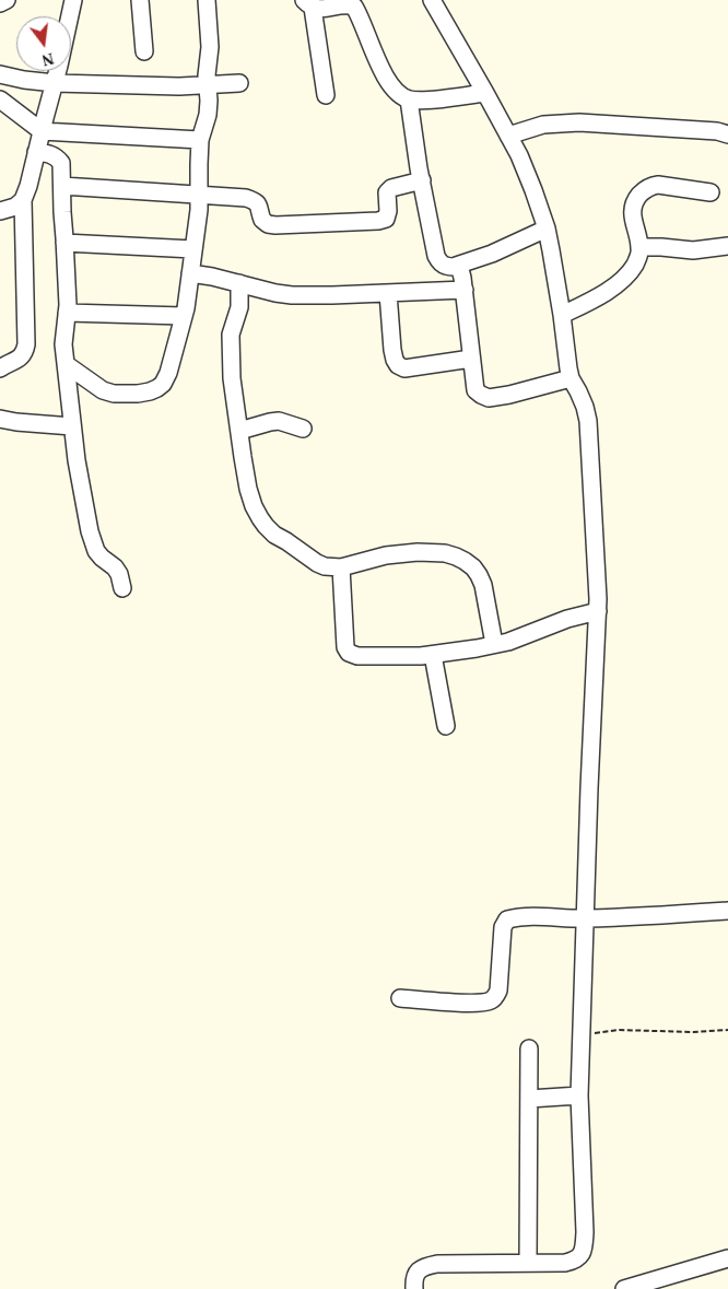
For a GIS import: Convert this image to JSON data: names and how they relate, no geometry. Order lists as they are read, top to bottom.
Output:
{
  "north": "bottom"
}
